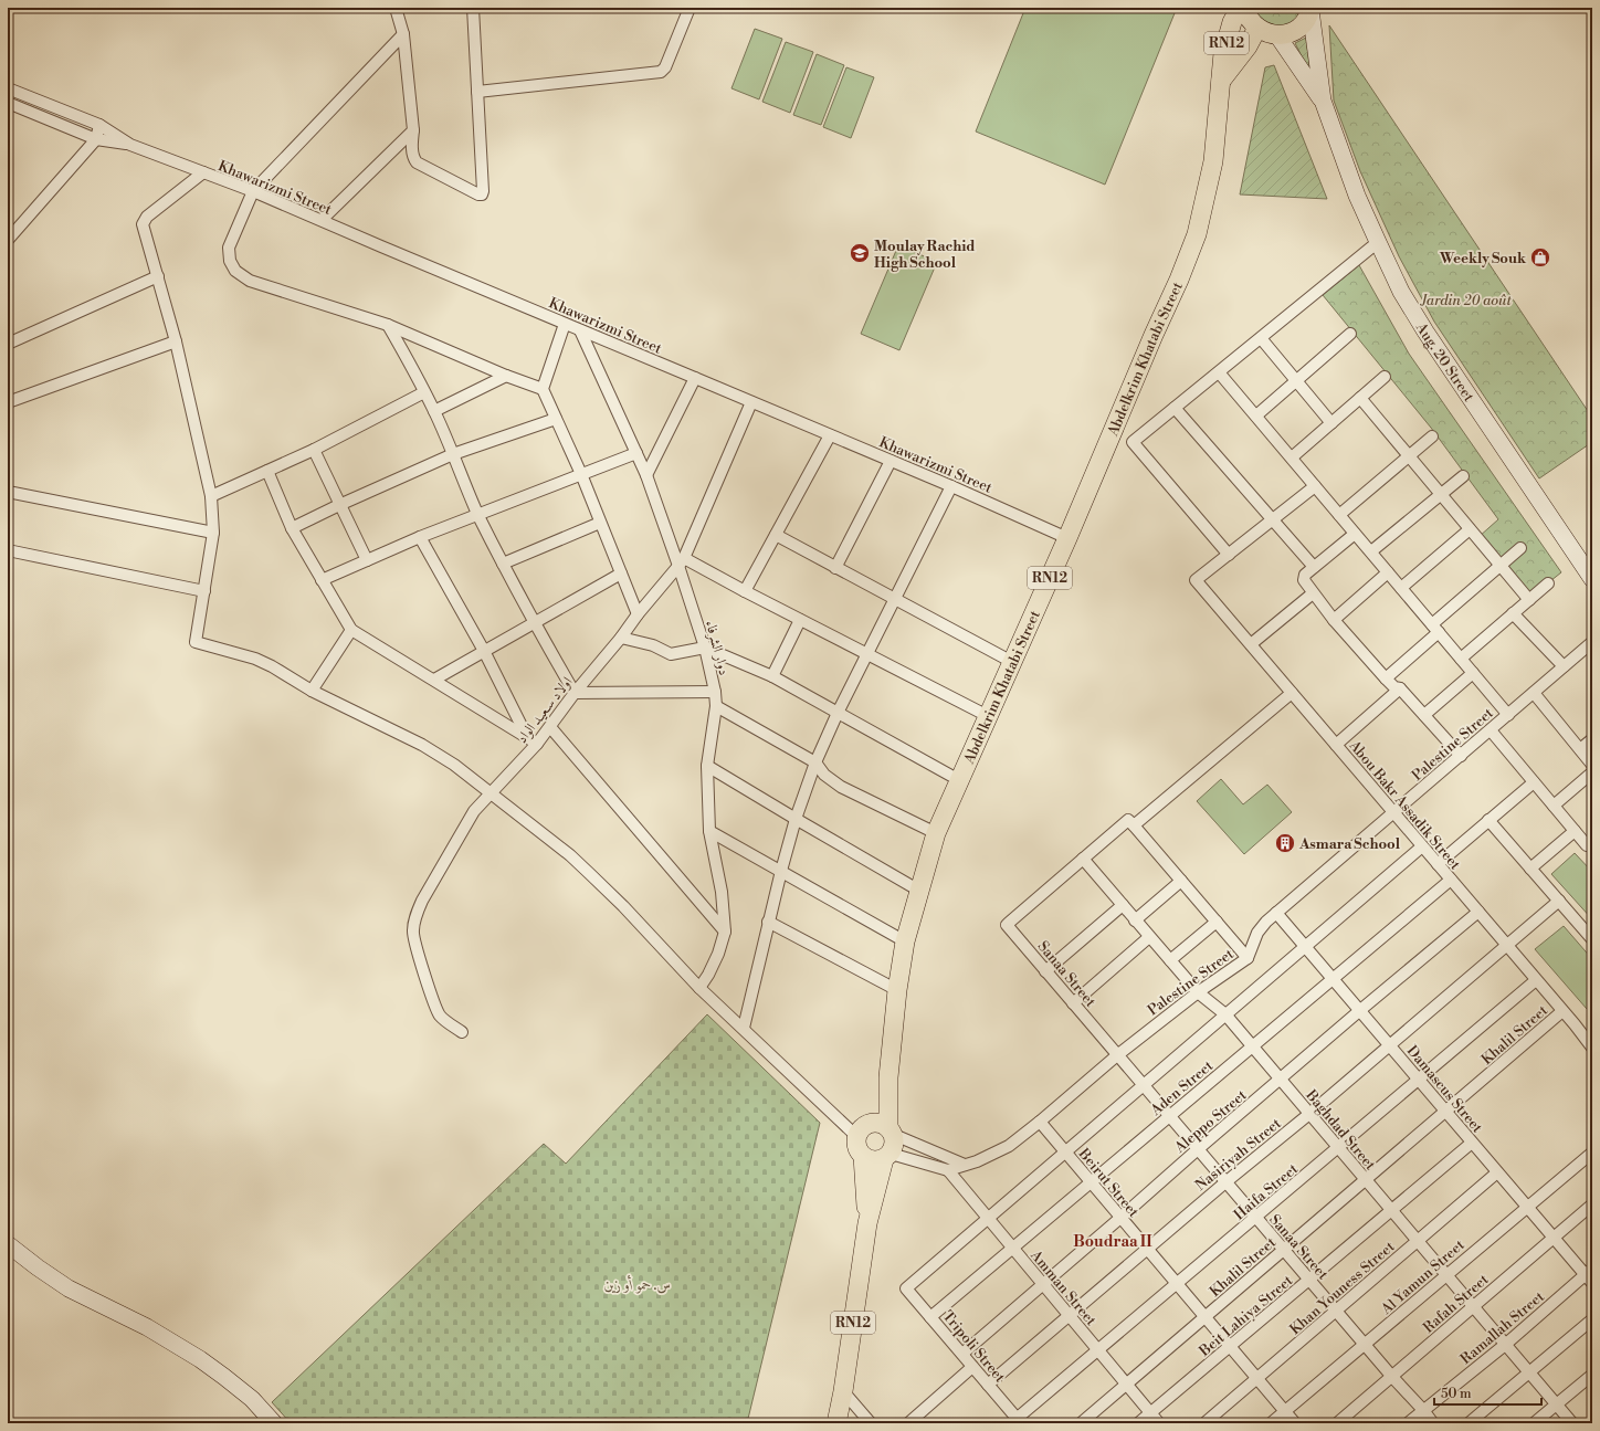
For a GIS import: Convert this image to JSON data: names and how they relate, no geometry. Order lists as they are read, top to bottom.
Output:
{
  "streets": {
    "main road": ["RN12", "Abdelkrim Khatabi Street", "Aug. 20 Street"],
    "street": [
      "Khawarizmi Street",
      "دوار الشرفاء",
      "اولاد سـعيـد الواد",
      "Palestine Street",
      "Abou Bakr Assadik Street",
      "Sanaa Street",
      "Khalil Street",
      "Aden Street",
      "Damascus Street",
      "Aleppo Street",
      "Baghdad Street",
      "Nasiriyah Street",
      "Beirut Street",
      "Haifa Street",
      "Al Yamun Street",
      "Amman Street",
      "Khan Youness Street",
      "Rafah Street",
      "Beit Lahiya Street",
      "Ramallah Street",
      "Tripoli Street"
    ]
  },
  "crossings": [
    ["RN12", "Abdelkrim Khatabi Street"],
    ["Khawarizmi Street", "Abdelkrim Khatabi Street"],
    ["Khawarizmi Street", "دوار الشرفاء"],
    ["Khawarizmi Street", "اولاد سـعيـد الواد"],
    ["دوار الشرفاء", "اولاد سـعيـد الواد"],
    ["Palestine Street", "Abou Bakr Assadik Street"],
    ["Palestine Street", "Sanaa Street"],
    ["Palestine Street", "Damascus Street"],
    ["Palestine Street", "Baghdad Street"],
    ["Palestine Street", "Beirut Street"],
    ["Palestine Street", "Amman Street"],
    ["Abou Bakr Assadik Street", "Khalil Street"],
    ["Abou Bakr Assadik Street", "Aden Street"],
    ["Abou Bakr Assadik Street", "Aleppo Street"],
    ["Abou Bakr Assadik Street", "Nasiriyah Street"],
    ["Abou Bakr Assadik Street", "Haifa Street"],
    ["Sanaa Street", "Khalil Street"],
    ["Sanaa Street", "Aden Street"],
    ["Sanaa Street", "Aleppo Street"],
    ["Sanaa Street", "Baghdad Street"],
    ["Sanaa Street", "Nasiriyah Street"],
    ["Sanaa Street", "Haifa Street"],
    ["Sanaa Street", "Al Yamun Street"],
    ["Sanaa Street", "Khan Youness Street"],
    ["Sanaa Street", "Rafah Street"],
    ["Sanaa Street", "Beit Lahiya Street"],
    ["Sanaa Street", "Ramallah Street"],
    ["Khalil Street", "Damascus Street"],
    ["Khalil Street", "Baghdad Street"],
    ["Khalil Street", "Beirut Street"],
    ["Khalil Street", "Amman Street"],
    ["Aden Street", "Damascus Street"],
    ["Aden Street", "Baghdad Street"],
    ["Aden Street", "Beirut Street"],
    ["Aden Street", "Amman Street"],
    ["Aden Street", "Tripoli Street"],
    ["Damascus Street", "Aleppo Street"],
    ["Damascus Street", "Nasiriyah Street"],
    ["Damascus Street", "Haifa Street"],
    ["Damascus Street", "Al Yamun Street"],
    ["Damascus Street", "Khan Youness Street"],
    ["Damascus Street", "Rafah Street"],
    ["Damascus Street", "Beit Lahiya Street"],
    ["Damascus Street", "Ramallah Street"],
    ["Aleppo Street", "Baghdad Street"],
    ["Aleppo Street", "Beirut Street"],
    ["Aleppo Street", "Amman Street"],
    ["Aleppo Street", "Tripoli Street"],
    ["Baghdad Street", "Nasiriyah Street"],
    ["Baghdad Street", "Haifa Street"],
    ["Baghdad Street", "Al Yamun Street"],
    ["Baghdad Street", "Khan Youness Street"],
    ["Baghdad Street", "Rafah Street"],
    ["Baghdad Street", "Beit Lahiya Street"],
    ["Baghdad Street", "Ramallah Street"],
    ["Nasiriyah Street", "Beirut Street"],
    ["Nasiriyah Street", "Amman Street"],
    ["Nasiriyah Street", "Tripoli Street"],
    ["Beirut Street", "Haifa Street"],
    ["Beirut Street", "Al Yamun Street"],
    ["Beirut Street", "Khan Youness Street"],
    ["Beirut Street", "Beit Lahiya Street"],
    ["Haifa Street", "Amman Street"],
    ["Haifa Street", "Tripoli Street"],
    ["Amman Street", "Beit Lahiya Street"],
    ["Amman Street", "Tripoli Street"]
  ],
  "districts": ["Boudraa II"],
  "parks": ["Jardin 20 août", "س. حمو أو زين"],
  "places": {
    "school or university": ["Moulay Rachid High School"],
    "shop": ["Weekly Souk"],
    "building": ["Asmara School"]
  },
  "scale_bar": "50 m"
}
